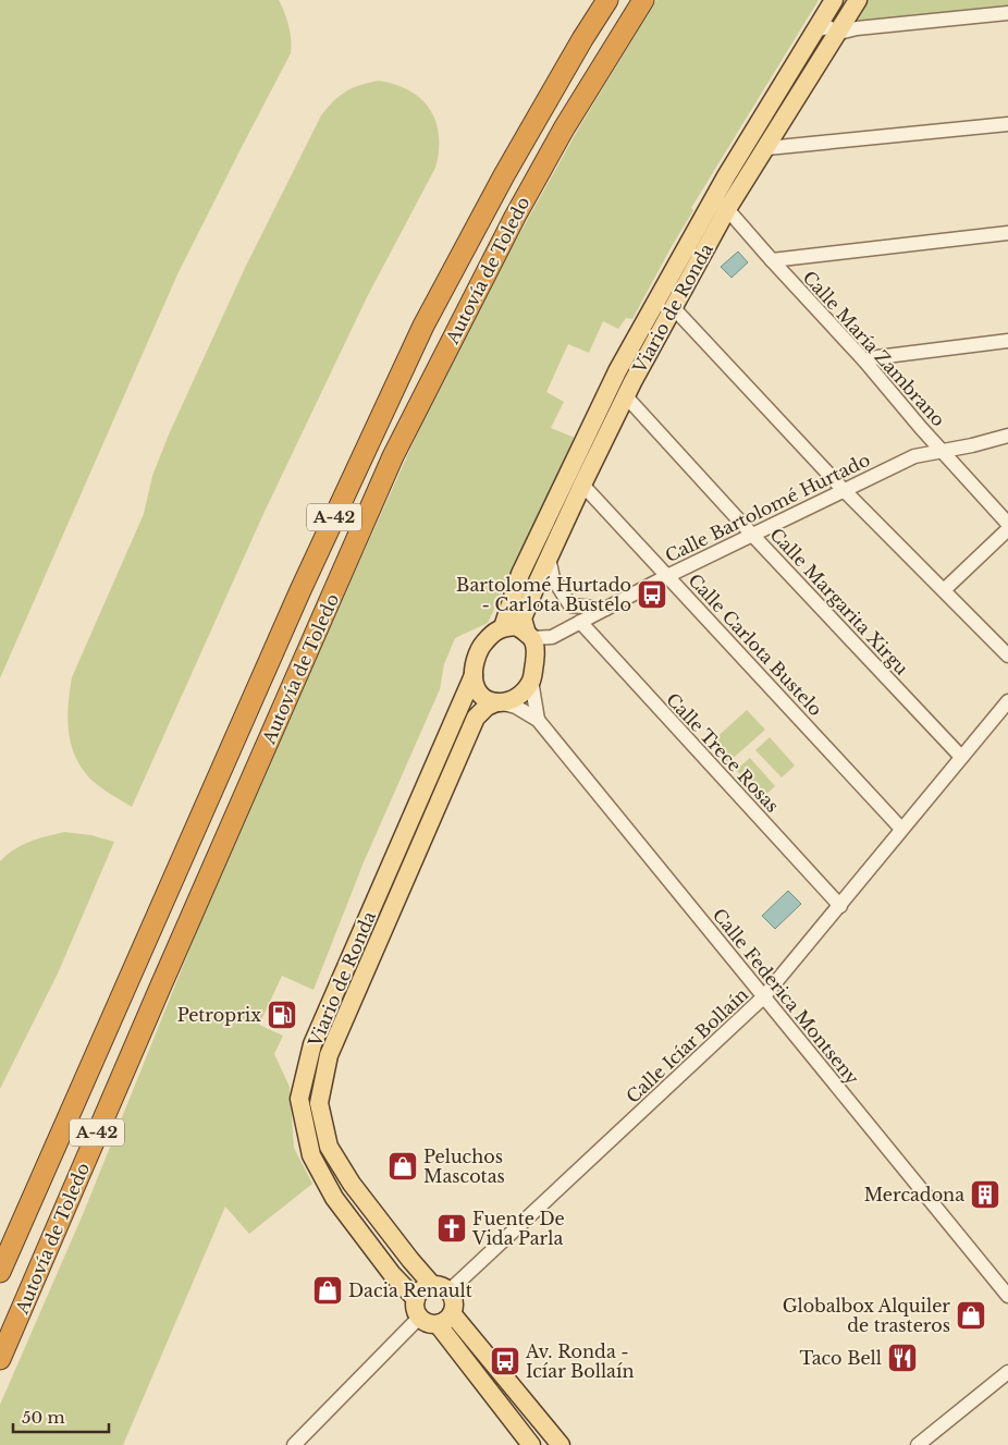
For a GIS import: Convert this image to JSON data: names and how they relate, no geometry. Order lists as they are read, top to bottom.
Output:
{
  "streets": {
    "highway": ["Autovía de Toledo", "A-42"],
    "main road": ["Viario de Ronda"],
    "street": [
      "Calle María Zambrano",
      "Calle Bartolomé Hurtado",
      "Calle Margarita Xirgu",
      "Calle Carlota Bustelo",
      "Calle Trece Rosas",
      "Calle Federica Montseny",
      "Calle Icíar Bollaín"
    ]
  },
  "crossings": [
    ["Viario de Ronda", "Calle María Zambrano"],
    ["Viario de Ronda", "Calle Bartolomé Hurtado"],
    ["Viario de Ronda", "Calle Margarita Xirgu"],
    ["Viario de Ronda", "Calle Carlota Bustelo"],
    ["Viario de Ronda", "Calle Federica Montseny"],
    ["Viario de Ronda", "Calle Icíar Bollaín"],
    ["Calle María Zambrano", "Calle Bartolomé Hurtado"],
    ["Calle Bartolomé Hurtado", "Calle Margarita Xirgu"],
    ["Calle Bartolomé Hurtado", "Calle Carlota Bustelo"],
    ["Calle Bartolomé Hurtado", "Calle Trece Rosas"],
    ["Calle Bartolomé Hurtado", "Calle Federica Montseny"],
    ["Calle Margarita Xirgu", "Calle Icíar Bollaín"],
    ["Calle Carlota Bustelo", "Calle Icíar Bollaín"],
    ["Calle Trece Rosas", "Calle Icíar Bollaín"],
    ["Calle Federica Montseny", "Calle Icíar Bollaín"]
  ],
  "places": {
    "bus stop": ["Bartolomé Hurtado - Carlota Bustelo", "Av. Ronda - Icíar Bollaín"],
    "fuel station": ["Petroprix"],
    "shop": ["Peluchos Mascotas", "Dacia Renault", "Globalbox Alquiler de trasteros"],
    "building": ["Mercadona"],
    "church": ["Fuente De Vida Parla"],
    "restaurant": ["Taco Bell"]
  },
  "scale_bar": "50 m"
}
